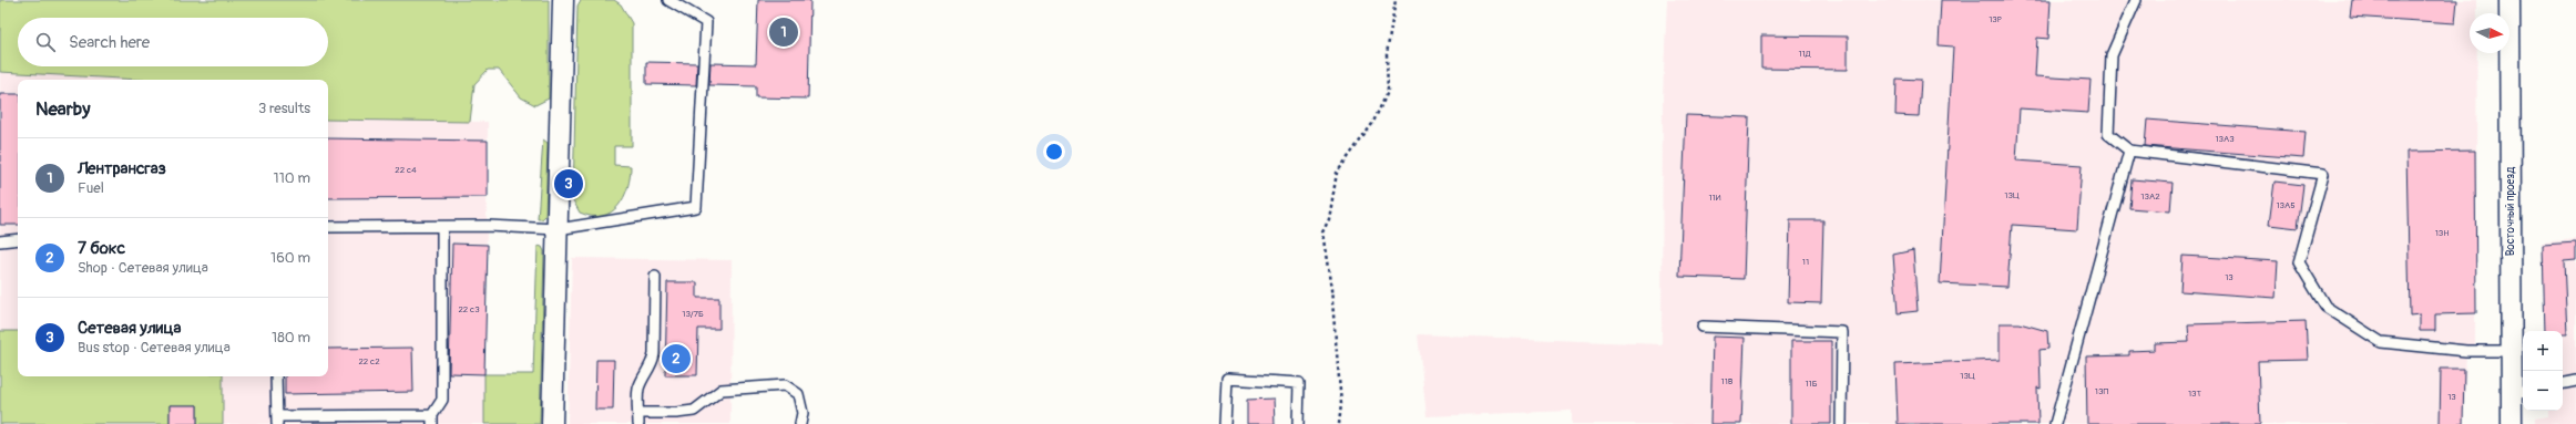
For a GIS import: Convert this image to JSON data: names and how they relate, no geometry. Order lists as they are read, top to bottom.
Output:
{
  "streets": {
    "street": ["Восточный проезд"]
  },
  "house_numbers": [
    "13Р",
    "11Д",
    "13А3",
    "22 с4",
    "13Ц",
    "13А2",
    "11И",
    "13А5",
    "13Н",
    "11",
    "13",
    "22 с3",
    "13/7Б",
    "22 с2",
    "13Ц",
    "11В",
    "11Б",
    "13П",
    "13Т",
    "13"
  ],
  "north": "right",
  "page": {
    "pins": ["1", "3", "2"],
    "search": "Search here",
    "heading": ["Nearby", "3 results"],
    "list": [
      {
        "mark": "1",
        "name": "Лентрансгаз",
        "note": "Fuel",
        "value": "110 m"
      },
      {
        "mark": "2",
        "name": "7 бокс",
        "note": "Shop · Сетевая улица",
        "value": "160 m"
      },
      {
        "mark": "3",
        "name": "Сетевая улица",
        "note": "Bus stop · Сетевая улица",
        "value": "180 m"
      }
    ],
    "map_buttons": ["+", "−"]
  }
}
